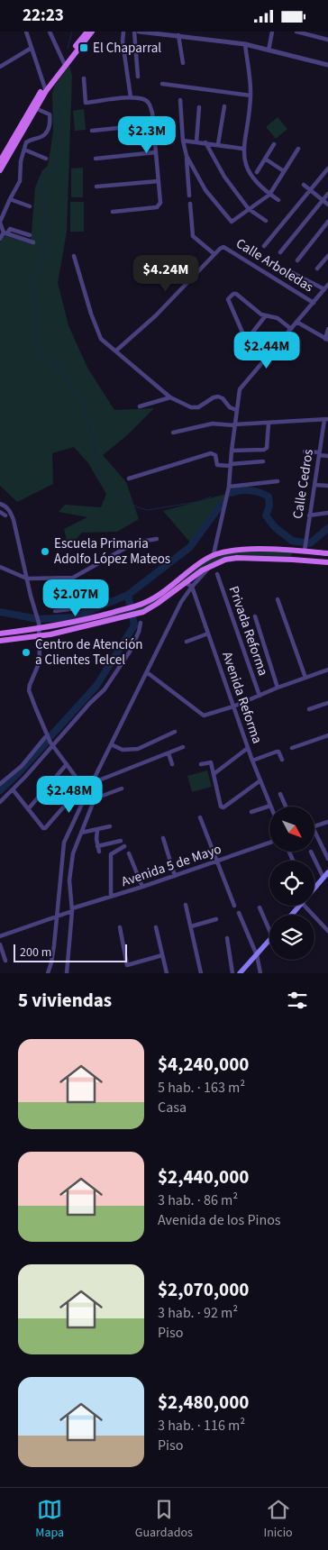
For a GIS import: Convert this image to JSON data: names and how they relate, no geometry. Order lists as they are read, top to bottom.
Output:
{
  "streets": {
    "street": [
      "Calle Arboledas",
      "Calle Cedros",
      "Privada Reforma",
      "Avenida Reforma",
      "Avenida 5 de Mayo"
    ]
  },
  "places": {
    "transit": ["El Chaparral"],
    "other": ["Escuela Primaria Adolfo López Mateos", "Centro de Atención a Clientes Telcel"]
  },
  "scale_bar": "200 m",
  "north": "bottom right",
  "page": {
    "status": "22:23",
    "price": [
      "$2.3M",
      "$4.24M",
      "$2.44M",
      "$2.07M",
      "$2.48M"
    ],
    "scale": "200 m",
    "heading": "5 viviendas",
    "list": [
      {
        "name": "$4,240,000",
        "note": "5 hab. · 163 m² · Casa"
      },
      {
        "name": "$2,440,000",
        "note": "3 hab. · 86 m² · Avenida de los Pinos"
      },
      {
        "name": "$2,070,000",
        "note": "3 hab. · 92 m² · Piso"
      },
      {
        "name": "$2,480,000",
        "note": "3 hab. · 116 m² · Piso"
      }
    ],
    "tabs": ["Mapa", "Guardados", "Inicio"]
  }
}
